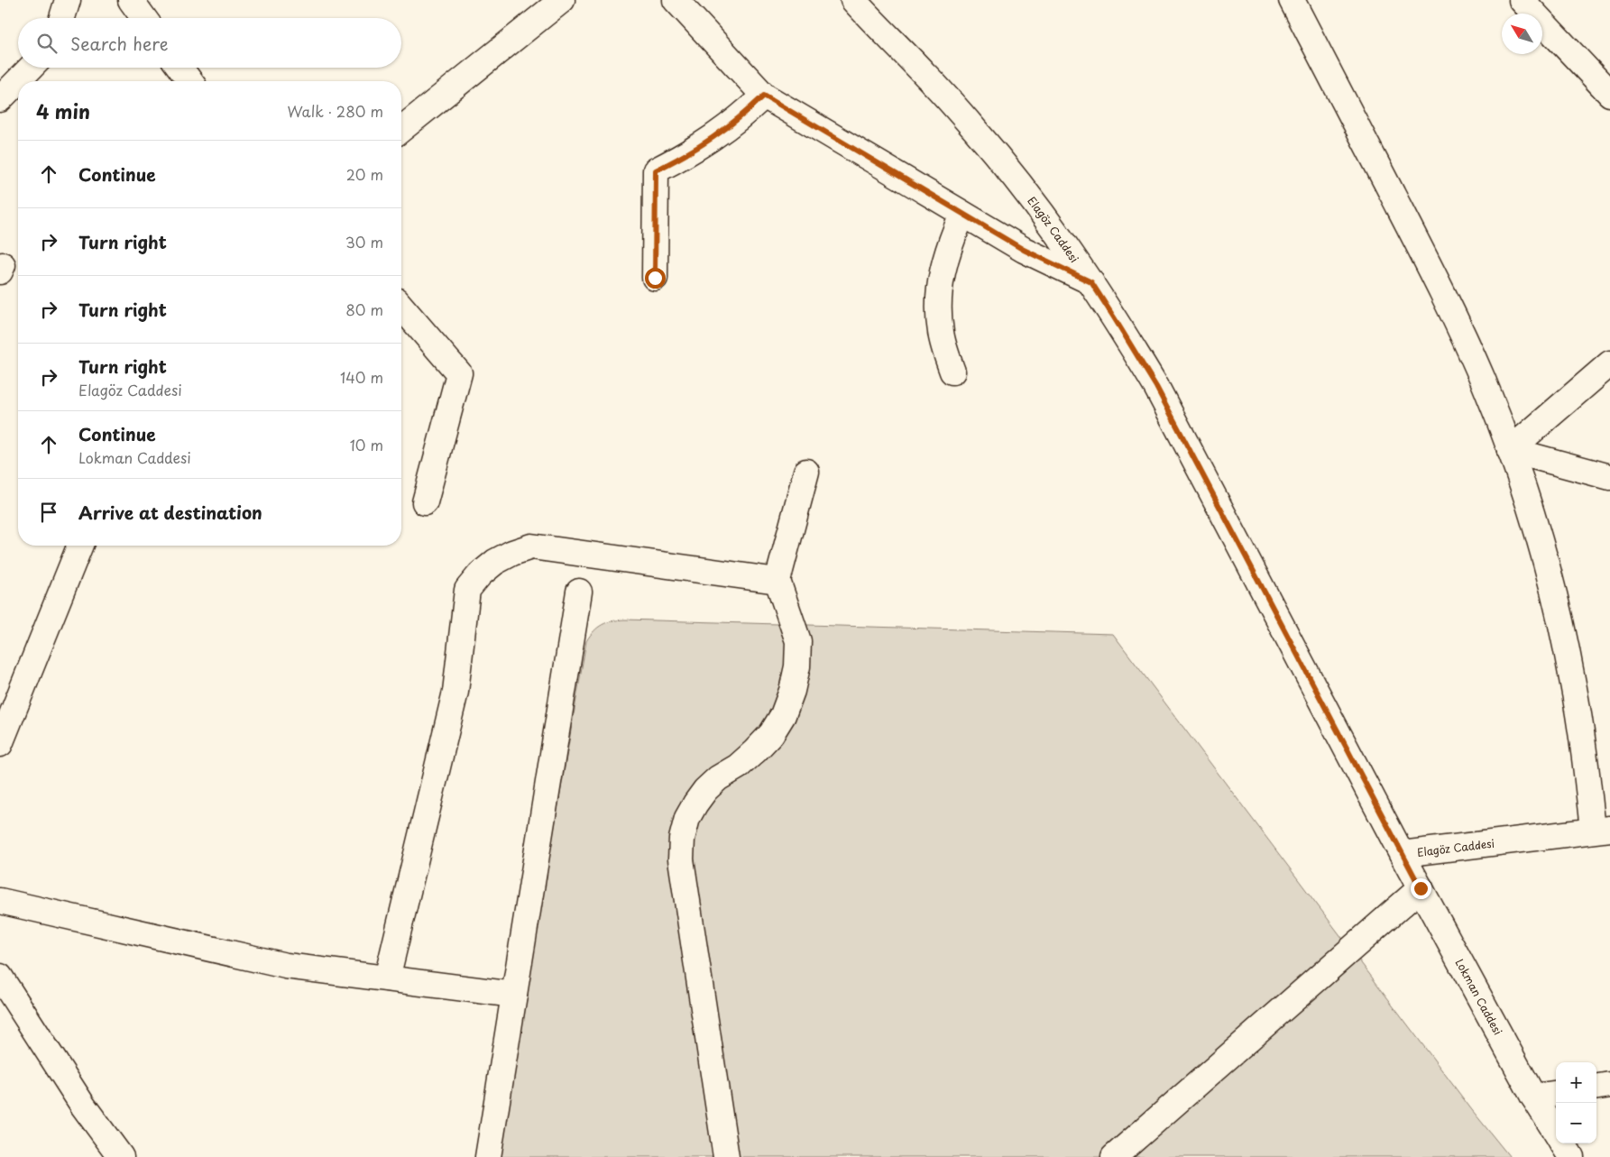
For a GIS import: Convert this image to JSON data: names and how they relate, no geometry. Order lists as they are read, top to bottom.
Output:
{
  "streets": {
    "street": ["Elagöz Caddesi", "Lokman Caddesi"]
  },
  "crossings": [
    ["Elagöz Caddesi", "Lokman Caddesi"]
  ],
  "north": "top left",
  "page": {
    "search": "Search here",
    "heading": ["4 min", "Walk · 280 m"],
    "list": [
      ["Continue", "20 m"],
      ["Turn right", "30 m"],
      ["Turn right", "80 m"],
      ["Turn right", "Elagöz Caddesi", "140 m"],
      ["Continue", "Lokman Caddesi", "10 m"],
      "Arrive at destination"
    ],
    "map_buttons": ["+", "−"]
  }
}
